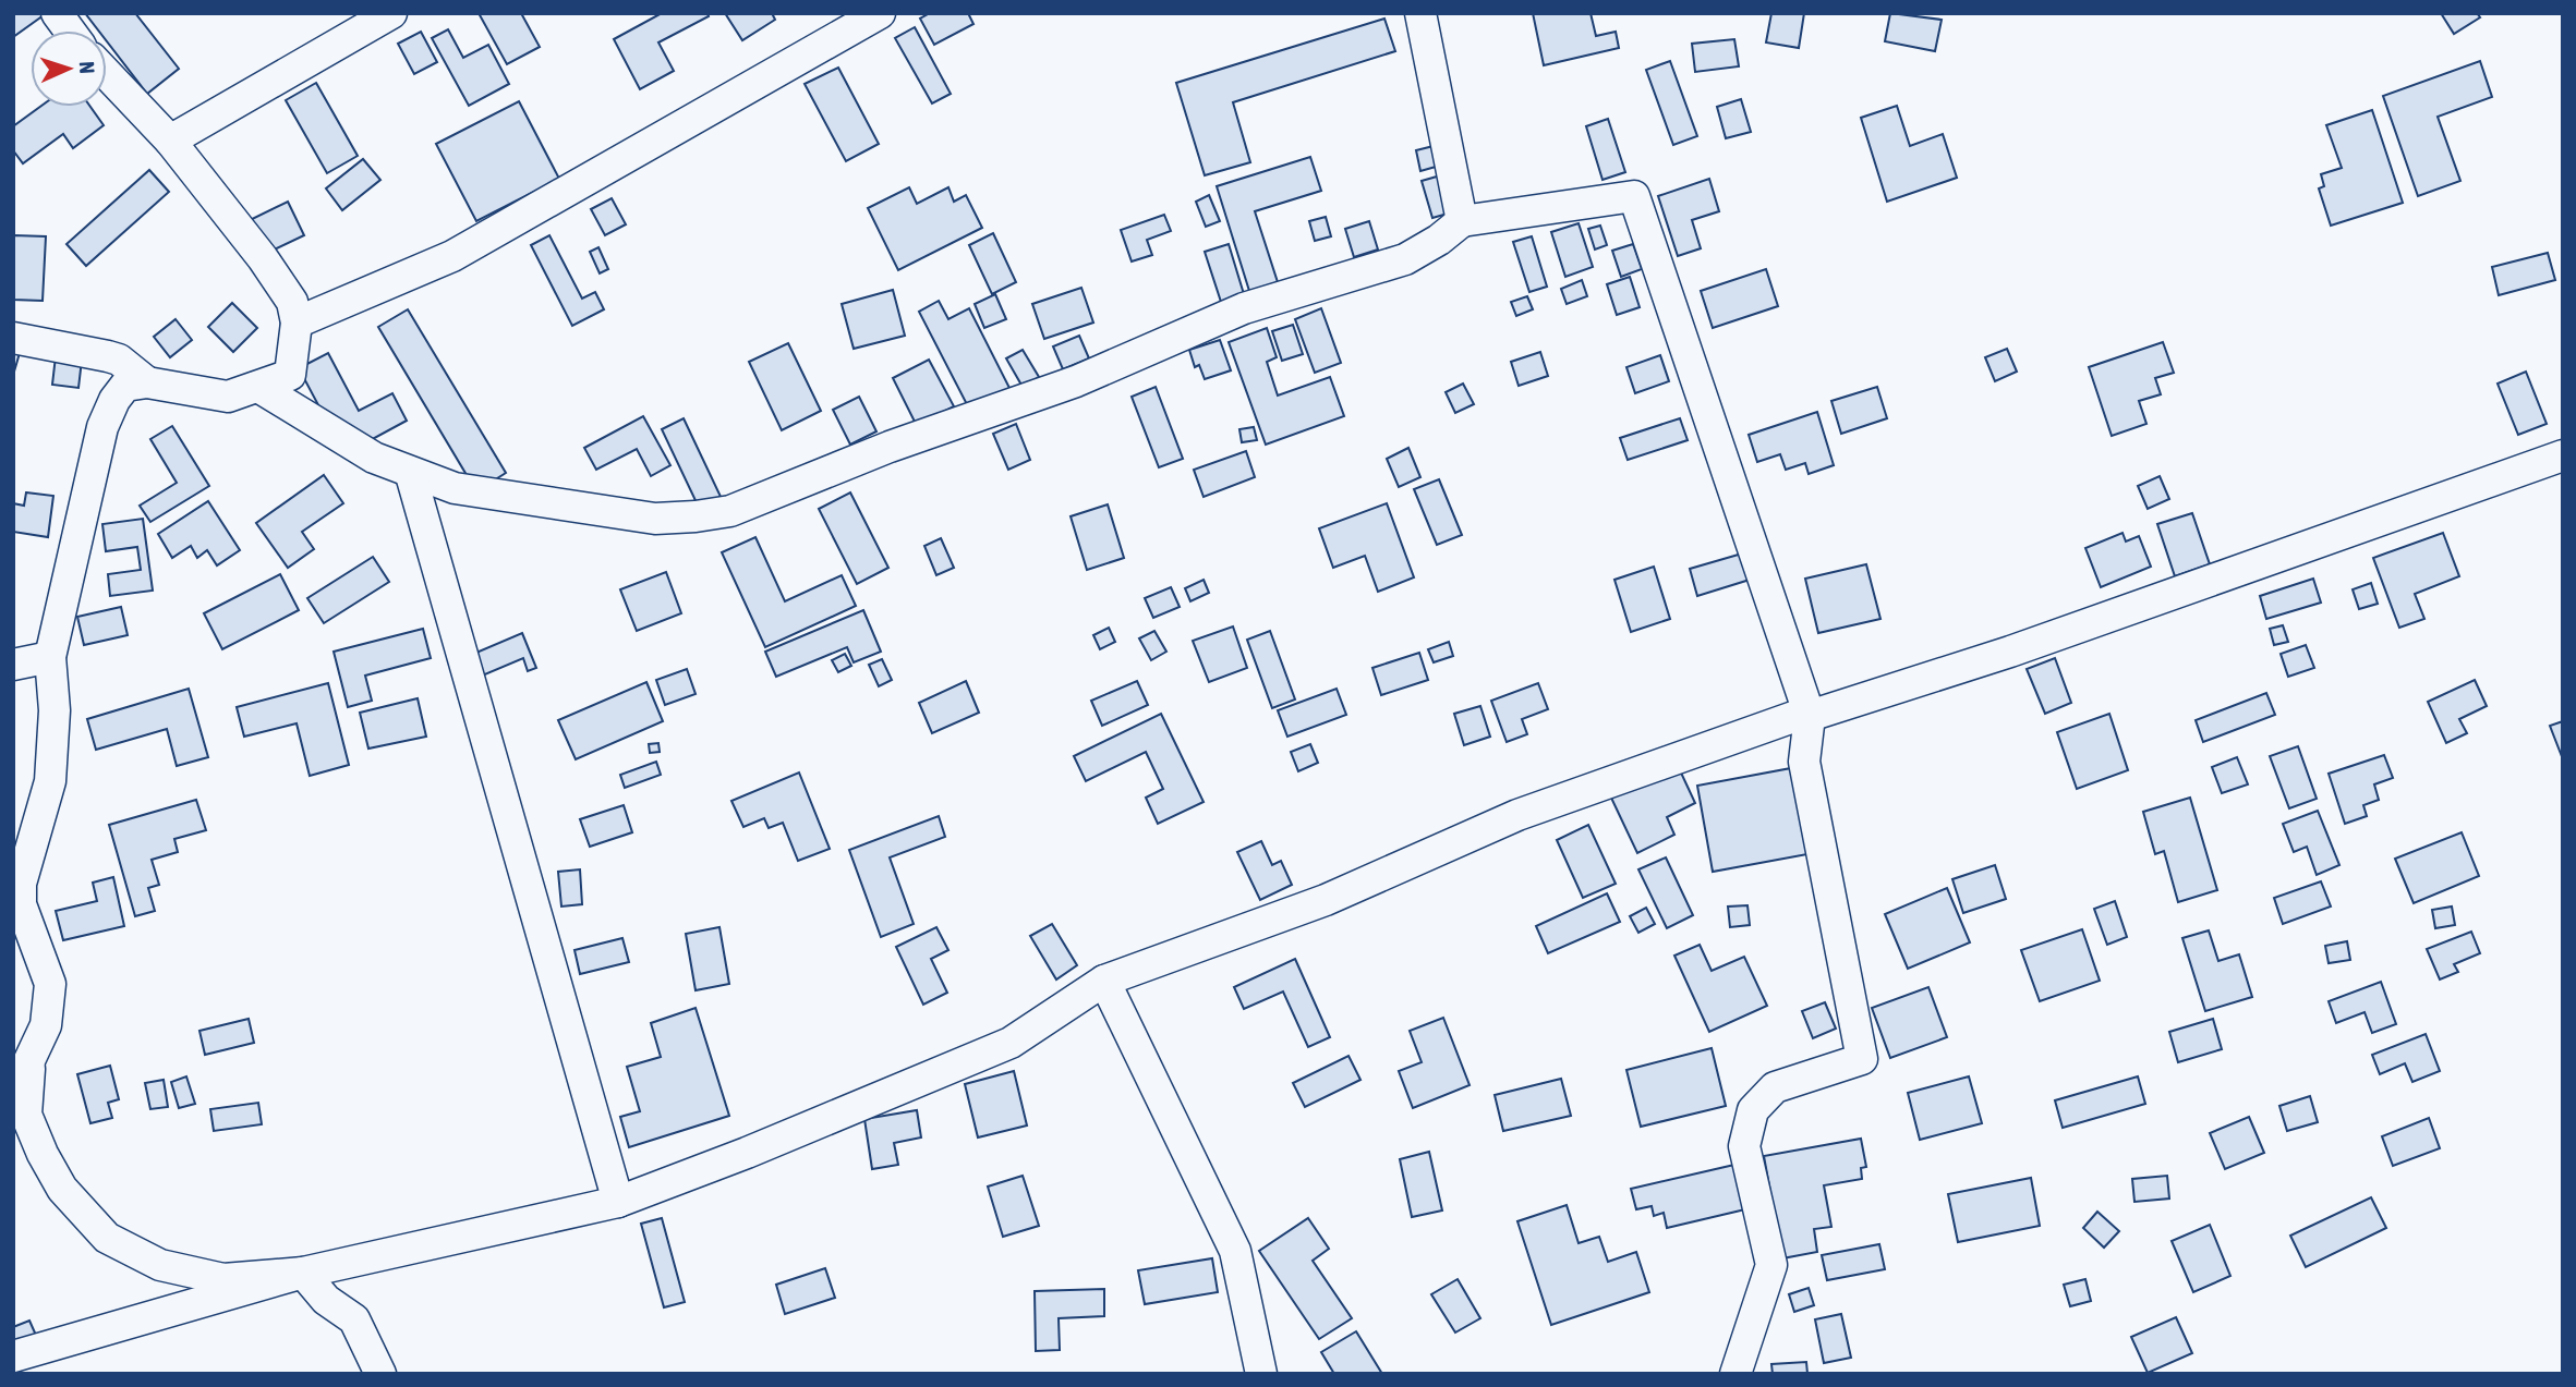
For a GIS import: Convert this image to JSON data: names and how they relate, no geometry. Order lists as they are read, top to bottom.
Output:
{
  "north": "right"
}
